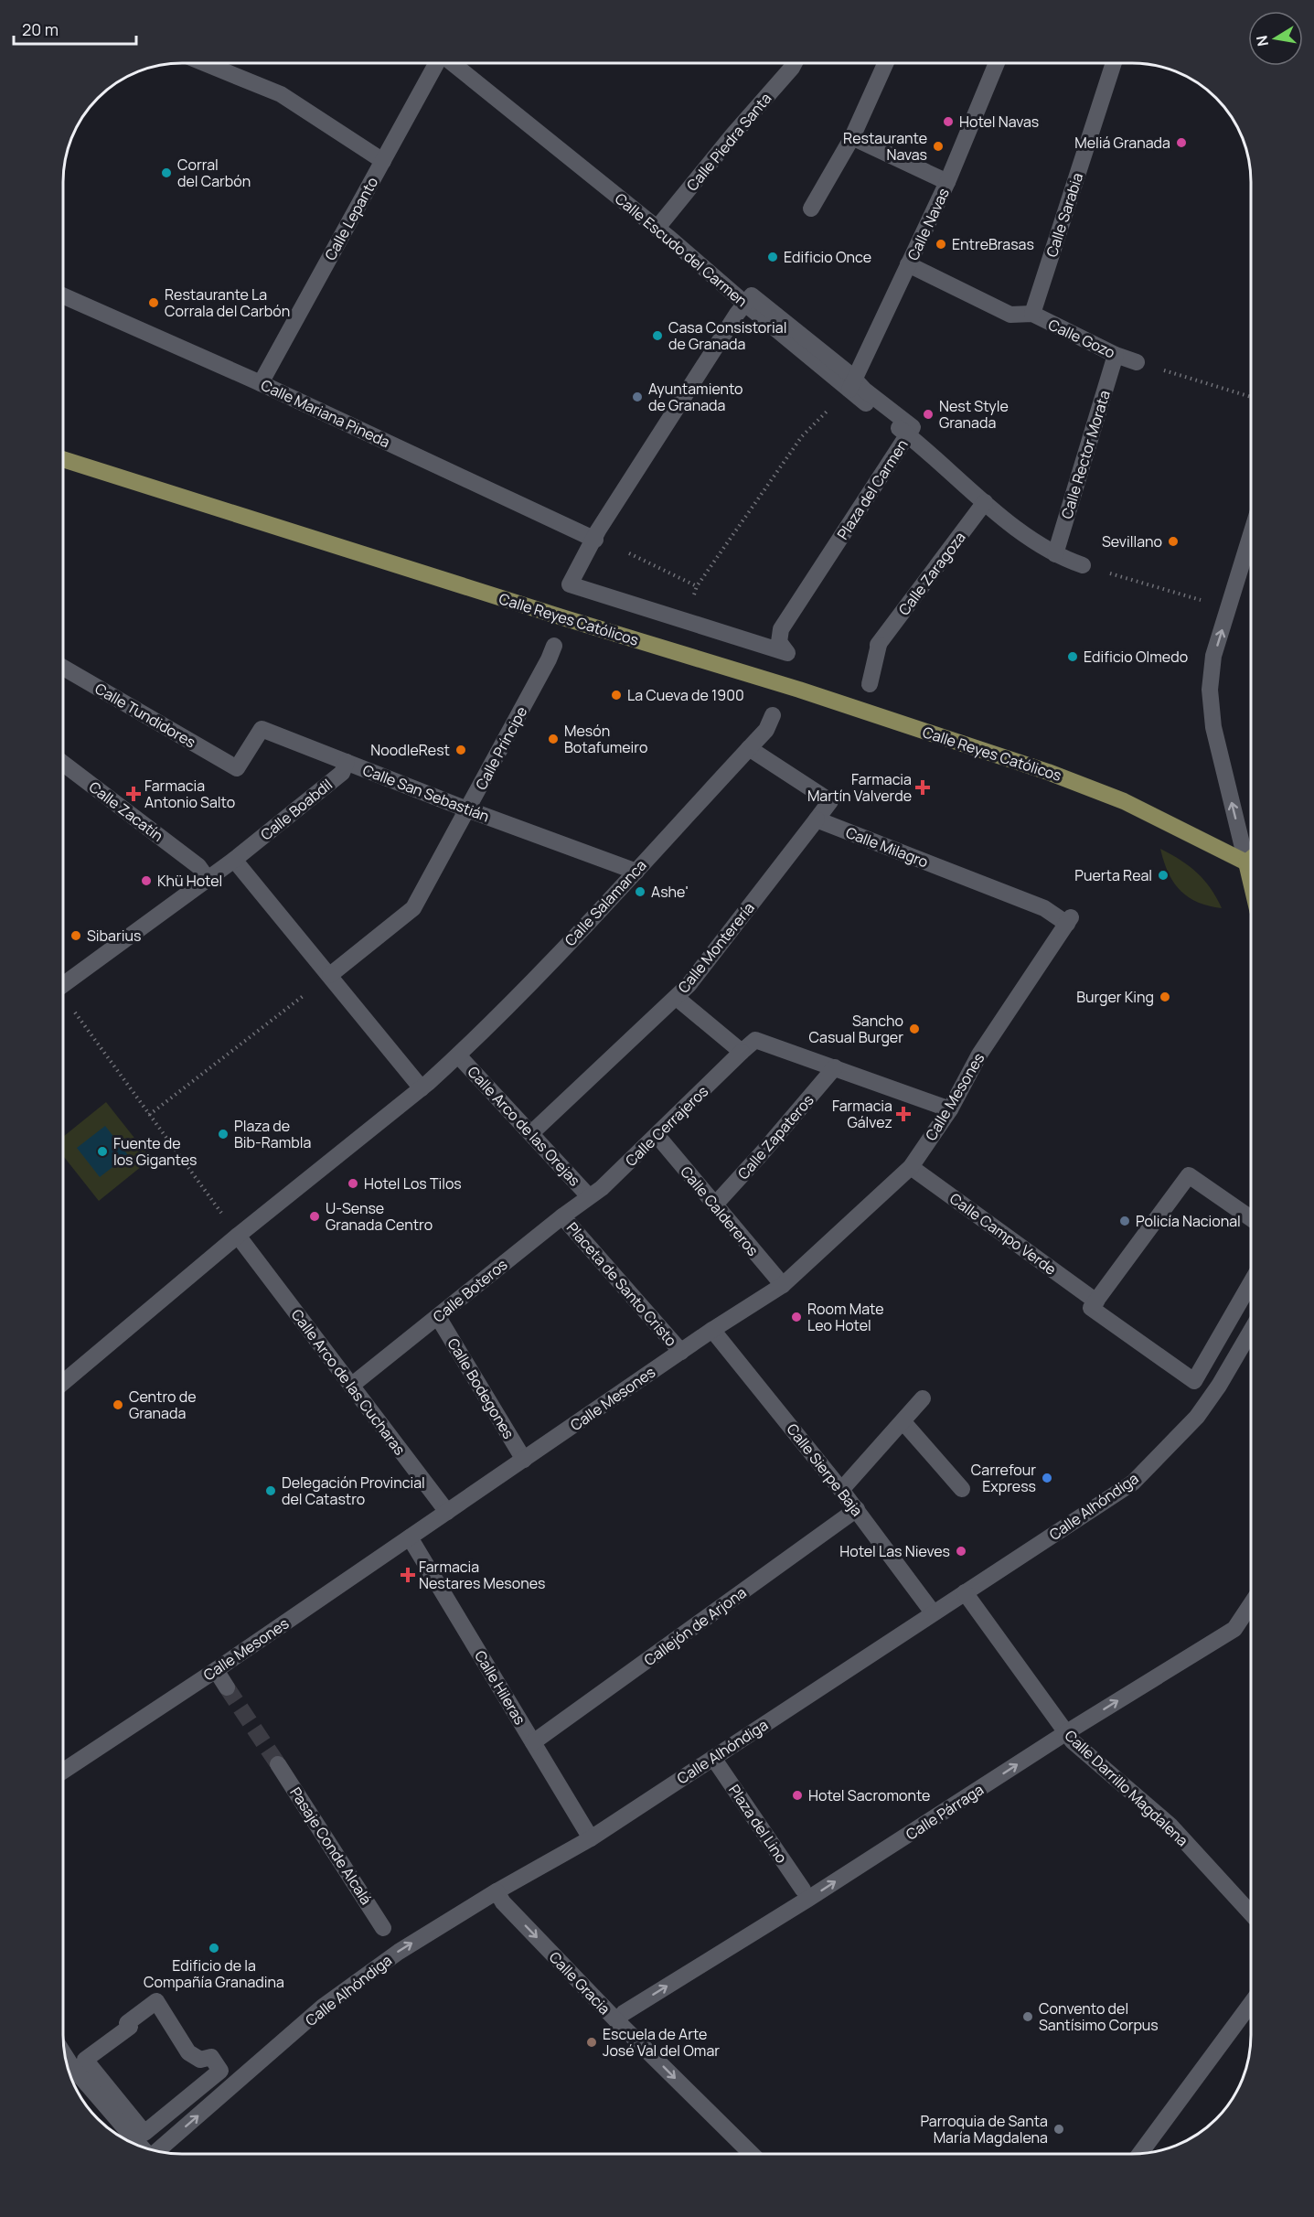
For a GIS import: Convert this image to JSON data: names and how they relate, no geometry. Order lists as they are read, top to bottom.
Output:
{
  "streets": {
    "main road": ["Calle Reyes Católicos"],
    "street": [
      "Calle Piedra Santa",
      "Calle Sarabia",
      "Calle Lepanto",
      "Calle Navas",
      "Calle Escudo del Carmen",
      "Calle Gozo",
      "Calle Mariana Pineda",
      "Calle Rector Morata",
      "Plaza del Carmen",
      "Calle Zaragoza",
      "Calle Tundidores",
      "Calle Príncipe",
      "Calle San Sebastián",
      "Calle Boabdil",
      "Calle Zacatín",
      "Calle Milagro",
      "Calle Salamanca",
      "Calle Monterería",
      "Calle Mesones",
      "Calle Arco de las Orejas",
      "Calle Cerrajeros",
      "Calle Zapateros",
      "Calle Caldereros",
      "Calle Campo Verde",
      "Placeta de Santo Cristo",
      "Calle Boteros",
      "Calle Arco de las Cucharas",
      "Calle Bodegones",
      "Calle Sierpe Baja",
      "Calle Alhóndiga",
      "Callejón de Arjona",
      "Calle Hileras",
      "Calle Darrillo Magdalena",
      "Calle Párraga",
      "Plaza del Lino",
      "Pasaje Conde Alcalá",
      "Calle Gracia"
    ]
  },
  "crossings": [
    ["Calle Piedra Santa", "Calle Escudo del Carmen"],
    ["Calle Sarabia", "Calle Gozo"],
    ["Calle Lepanto", "Calle Mariana Pineda"],
    ["Calle Navas", "Calle Escudo del Carmen"],
    ["Calle Navas", "Calle Gozo"],
    ["Calle Escudo del Carmen", "Calle Rector Morata"],
    ["Calle Escudo del Carmen", "Plaza del Carmen"],
    ["Calle Escudo del Carmen", "Calle Zaragoza"],
    ["Calle Gozo", "Calle Rector Morata"],
    ["Calle Mariana Pineda", "Plaza del Carmen"],
    ["Calle Tundidores", "Calle San Sebastián"],
    ["Calle Príncipe", "Calle San Sebastián"],
    ["Calle San Sebastián", "Calle Boabdil"],
    ["Calle San Sebastián", "Calle Salamanca"],
    ["Calle Milagro", "Calle Monterería"],
    ["Calle Milagro", "Calle Mesones"],
    ["Calle Salamanca", "Calle Arco de las Orejas"],
    ["Calle Monterería", "Calle Arco de las Orejas"],
    ["Calle Mesones", "Calle Caldereros"],
    ["Calle Mesones", "Calle Campo Verde"],
    ["Calle Mesones", "Placeta de Santo Cristo"],
    ["Calle Mesones", "Calle Arco de las Cucharas"],
    ["Calle Mesones", "Calle Bodegones"],
    ["Calle Mesones", "Calle Sierpe Baja"],
    ["Calle Mesones", "Calle Hileras"],
    ["Calle Arco de las Orejas", "Calle Cerrajeros"],
    ["Calle Arco de las Orejas", "Calle Boteros"],
    ["Calle Cerrajeros", "Calle Caldereros"],
    ["Calle Cerrajeros", "Calle Boteros"],
    ["Calle Zapateros", "Calle Caldereros"],
    ["Placeta de Santo Cristo", "Calle Boteros"],
    ["Calle Boteros", "Calle Arco de las Cucharas"],
    ["Calle Boteros", "Calle Bodegones"],
    ["Calle Sierpe Baja", "Calle Alhóndiga"],
    ["Calle Sierpe Baja", "Callejón de Arjona"],
    ["Calle Alhóndiga", "Calle Hileras"],
    ["Calle Alhóndiga", "Calle Darrillo Magdalena"],
    ["Calle Alhóndiga", "Plaza del Lino"],
    ["Calle Alhóndiga", "Calle Gracia"],
    ["Callejón de Arjona", "Calle Hileras"],
    ["Calle Darrillo Magdalena", "Calle Párraga"],
    ["Calle Párraga", "Calle Gracia"]
  ],
  "one_way": ["Calle Párraga", "Calle Gracia"],
  "places": {
    "other": [
      "Hotel Navas",
      "Meliá Granada",
      "Restaurante Navas",
      "Corral del Carbón",
      "EntreBrasas",
      "Edificio Once",
      "Restaurante La Corrala del Carbón",
      "Casa Consistorial de Granada",
      "Ayuntamiento de Granada",
      "Nest Style Granada",
      "Sevillano",
      "Edificio Olmedo",
      "La Cueva de 1900",
      "Mesón Botafumeiro",
      "NoodleRest",
      "Puerta Real",
      "Khü Hotel",
      "Ashe'",
      "Sibarius",
      "Burger King",
      "Sancho Casual Burger",
      "Plaza de Bib-Rambla",
      "Fuente de los Gigantes",
      "Hotel Los Tilos",
      "U-Sense Granada Centro",
      "Policía Nacional",
      "Room Mate Leo Hotel",
      "Centro de Granada",
      "Carrefour Express",
      "Delegación Provincial del Catastro",
      "Hotel Las Nieves",
      "Hotel Sacromonte",
      "Edificio de la Compañía Granadina",
      "Convento del Santísimo Corpus",
      "Escuela de Arte José Val del Omar",
      "Parroquia de Santa María Magdalena"
    ],
    "health": [
      "Farmacia Martín Valverde",
      "Farmacia Antonio Salto",
      "Farmacia Gálvez",
      "Farmacia Nestares Mesones"
    ]
  },
  "scale_bar": "20 m",
  "north": "left"
}
